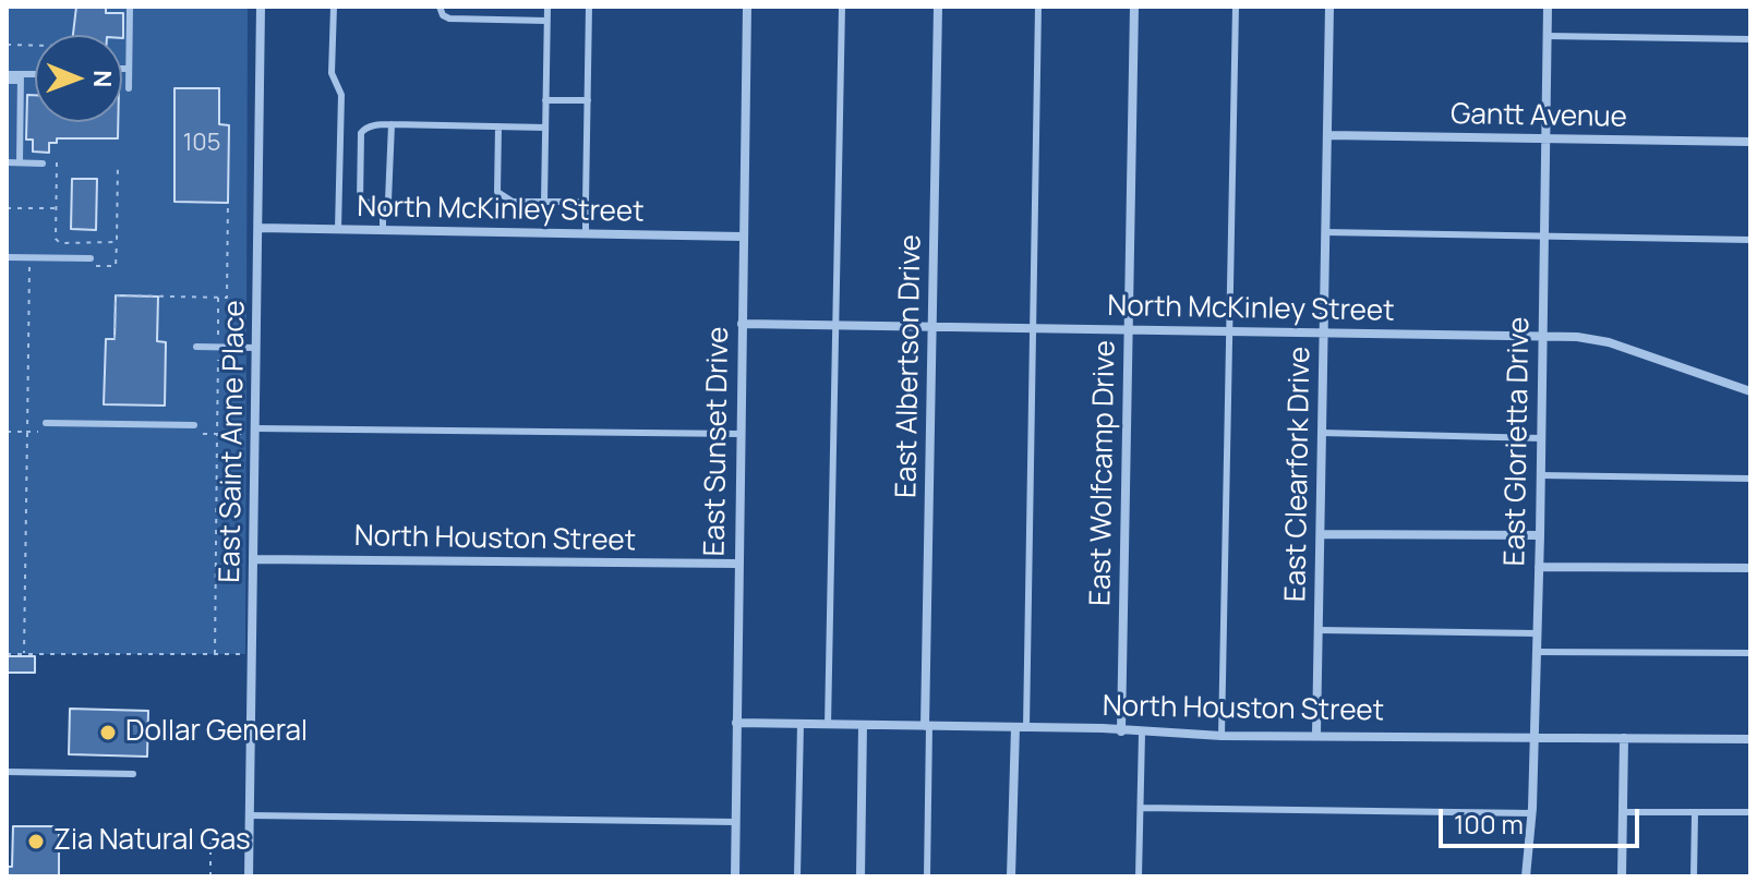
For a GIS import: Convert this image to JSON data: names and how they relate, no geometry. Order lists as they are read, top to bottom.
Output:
{
  "streets": {
    "street": [
      "Gantt Avenue",
      "North McKinley Street",
      "East Albertson Drive",
      "East Saint Anne Place",
      "East Sunset Drive",
      "East Glorietta Drive",
      "East Wolfcamp Drive",
      "East Clearfork Drive",
      "North Houston Street"
    ]
  },
  "crossings": [
    ["Gantt Avenue", "East Glorietta Drive"],
    ["Gantt Avenue", "East Clearfork Drive"],
    ["North McKinley Street", "East Albertson Drive"],
    ["North McKinley Street", "East Saint Anne Place"],
    ["North McKinley Street", "East Sunset Drive"],
    ["North McKinley Street", "East Glorietta Drive"],
    ["North McKinley Street", "East Wolfcamp Drive"],
    ["North McKinley Street", "East Clearfork Drive"],
    ["East Albertson Drive", "North Houston Street"],
    ["East Saint Anne Place", "North Houston Street"],
    ["East Sunset Drive", "North Houston Street"],
    ["East Glorietta Drive", "North Houston Street"],
    ["East Wolfcamp Drive", "North Houston Street"],
    ["East Clearfork Drive", "North Houston Street"]
  ],
  "places": ["Dollar General", "Zia Natural Gas"],
  "house_numbers": ["105"],
  "scale_bar": "100 m",
  "north": "right"
}
